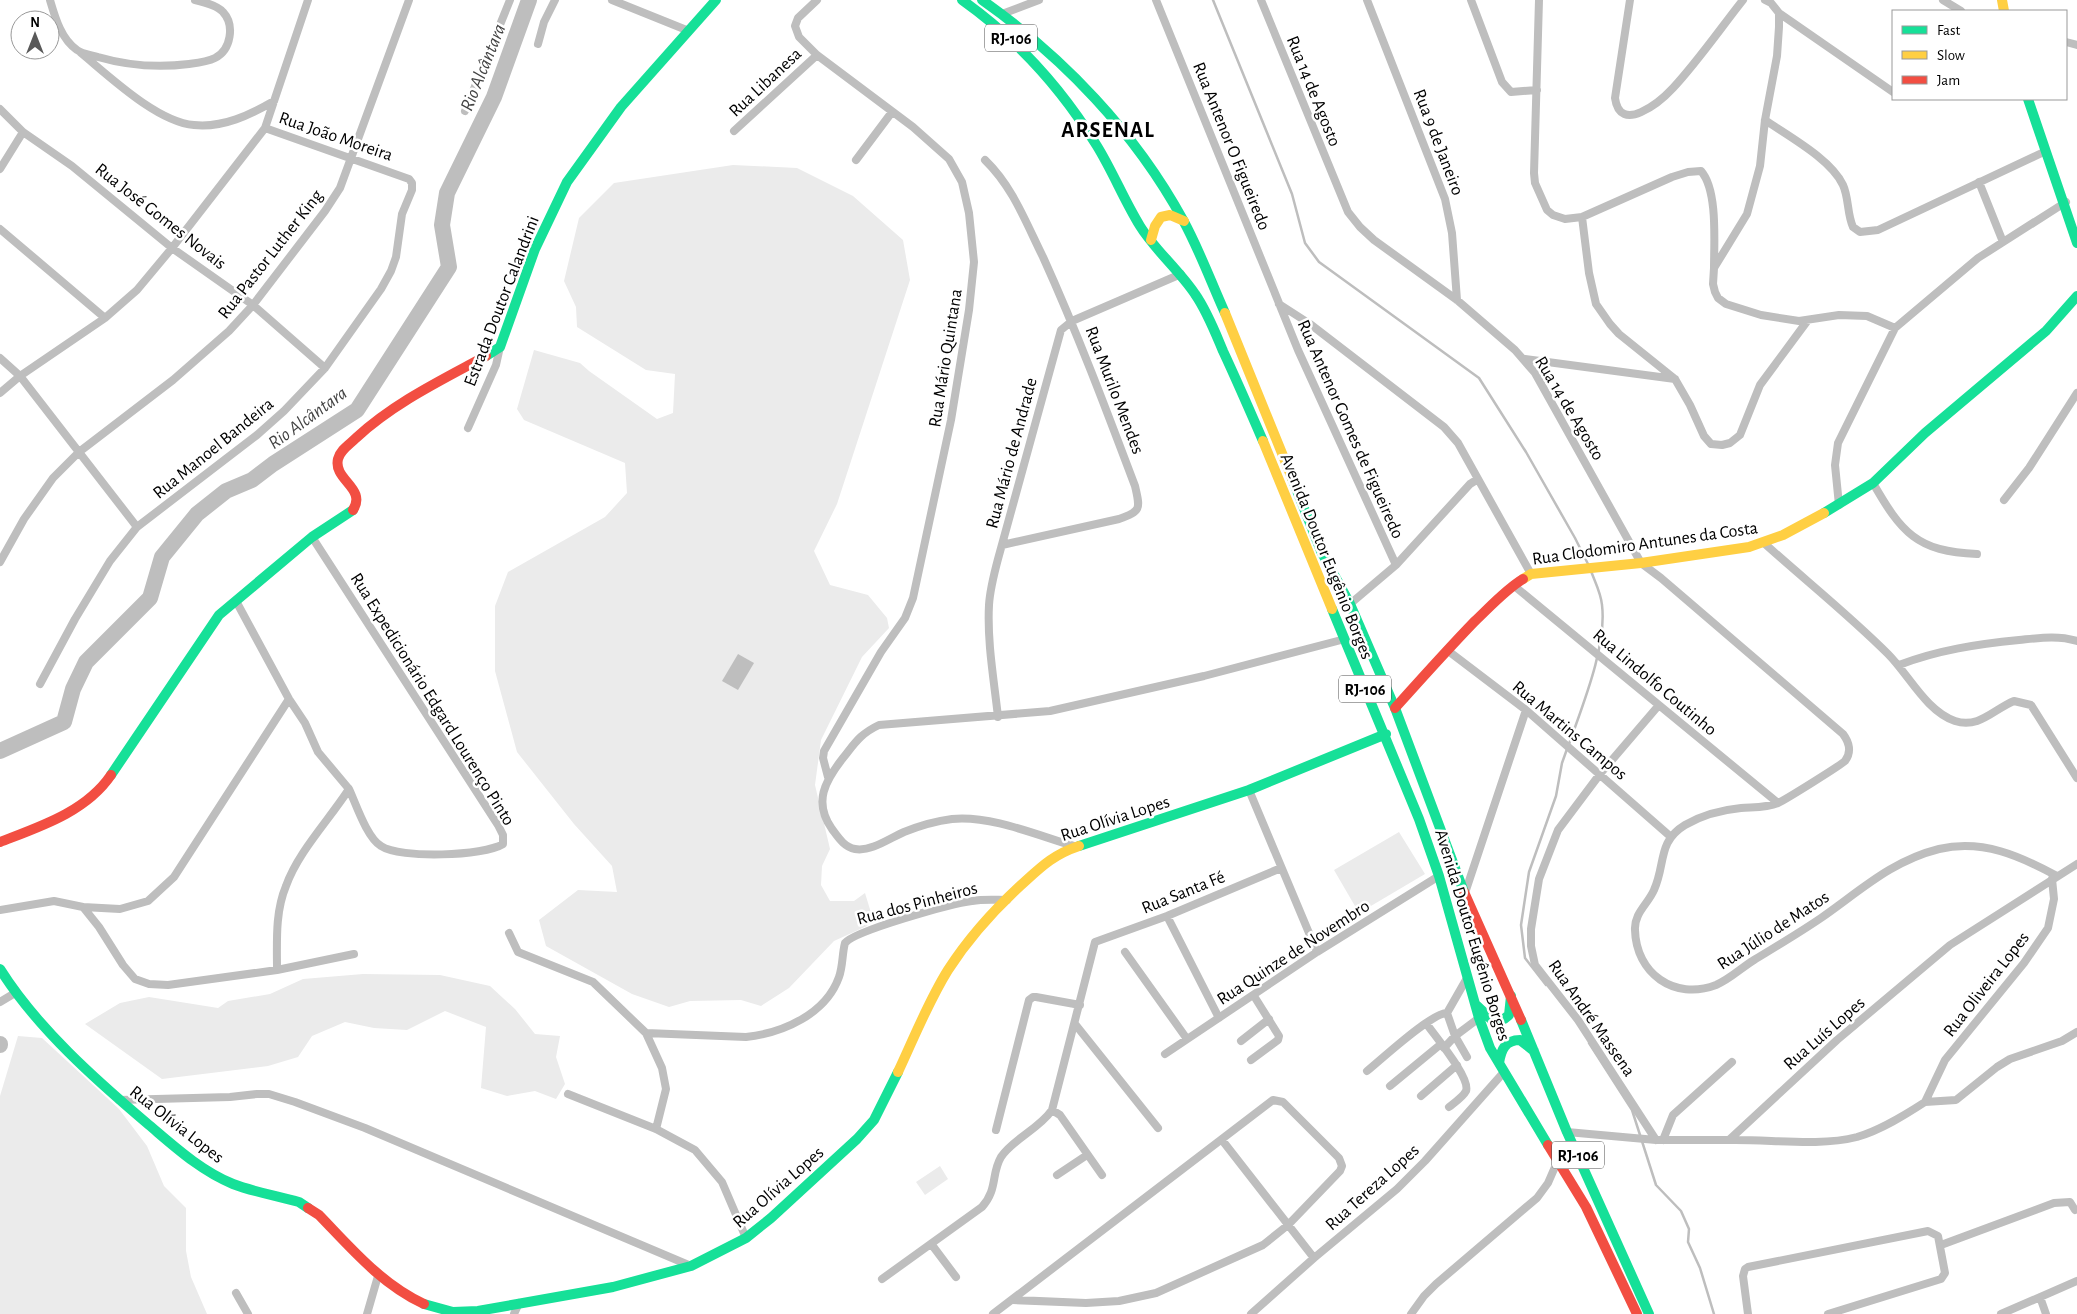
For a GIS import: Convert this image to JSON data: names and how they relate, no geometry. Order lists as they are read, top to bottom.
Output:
{
  "streets": {
    "main road": [
      "RJ-106",
      "Estrada Doutor Calandrini",
      "Rua Clodomiro Antunes da Costa",
      "Avenida Doutor Eugênio Borges",
      "Rua Olívia Lopes"
    ],
    "street": [
      "Rua Libanesa",
      "Rua 14 de Agosto",
      "Rua João Moreira",
      "Rua 9 de Janeiro",
      "Rua Antenor O Figueiredo",
      "Rua José Gomes Novais",
      "Rua Pastor Luther King",
      "Rua Mário Quintana",
      "Rua Murilo Mendes",
      "Rua Antenor Gomes de Figueiredo",
      "Rua Manoel Bandeira",
      "Rua Mário de Andrade",
      "Rua Lindolfo Coutinho",
      "Rua Expedicionário Edgard Lourenço Pinto",
      "Rua Martins Campos",
      "Rua Santa Fé",
      "Rua dos Pinheiros",
      "Rua Júlio de Matos",
      "Rua Quinze de Novembro",
      "Rua Oliveira Lopes",
      "Rua André Massena",
      "Rua Luís Lopes",
      "Rua Tereza Lopes"
    ]
  },
  "crossings": [
    ["Rua Libanesa", "Rua Mário Quintana"],
    ["Rua 14 de Agosto", "Rua 9 de Janeiro"],
    ["Rua 14 de Agosto", "Rua Clodomiro Antunes da Costa"],
    ["Rua 14 de Agosto", "Rua Júlio de Matos"],
    ["Rua João Moreira", "Rua Pastor Luther King"],
    ["Rua João Moreira", "Rua Manoel Bandeira"],
    ["Rua Antenor O Figueiredo", "Rua Antenor Gomes de Figueiredo"],
    ["Rua José Gomes Novais", "Rua Pastor Luther King"],
    ["Rua José Gomes Novais", "Rua Manoel Bandeira"],
    ["Rua Murilo Mendes", "Rua Mário de Andrade"],
    ["Rua Clodomiro Antunes da Costa", "Avenida Doutor Eugênio Borges"],
    ["Rua Clodomiro Antunes da Costa", "Rua Lindolfo Coutinho"],
    ["Rua Clodomiro Antunes da Costa", "Rua Martins Campos"],
    ["Avenida Doutor Eugênio Borges", "Rua Olívia Lopes"],
    ["Avenida Doutor Eugênio Borges", "Rua Quinze de Novembro"],
    ["Avenida Doutor Eugênio Borges", "Rua Tereza Lopes"],
    ["Rua Lindolfo Coutinho", "Rua Júlio de Matos"],
    ["Rua Lindolfo Coutinho", "Rua André Massena"],
    ["Rua Martins Campos", "Rua Júlio de Matos"],
    ["Rua Martins Campos", "Rua André Massena"],
    ["Rua Olívia Lopes", "Rua dos Pinheiros"],
    ["Rua Júlio de Matos", "Rua Oliveira Lopes"],
    ["Rua Júlio de Matos", "Rua Luís Lopes"],
    ["Rua Oliveira Lopes", "Rua Luís Lopes"]
  ],
  "districts": ["ARSENAL"],
  "water": ["Rio Alcântara"],
  "legend": ["Fast", "Slow", "Jam"],
  "north": "top"
}
